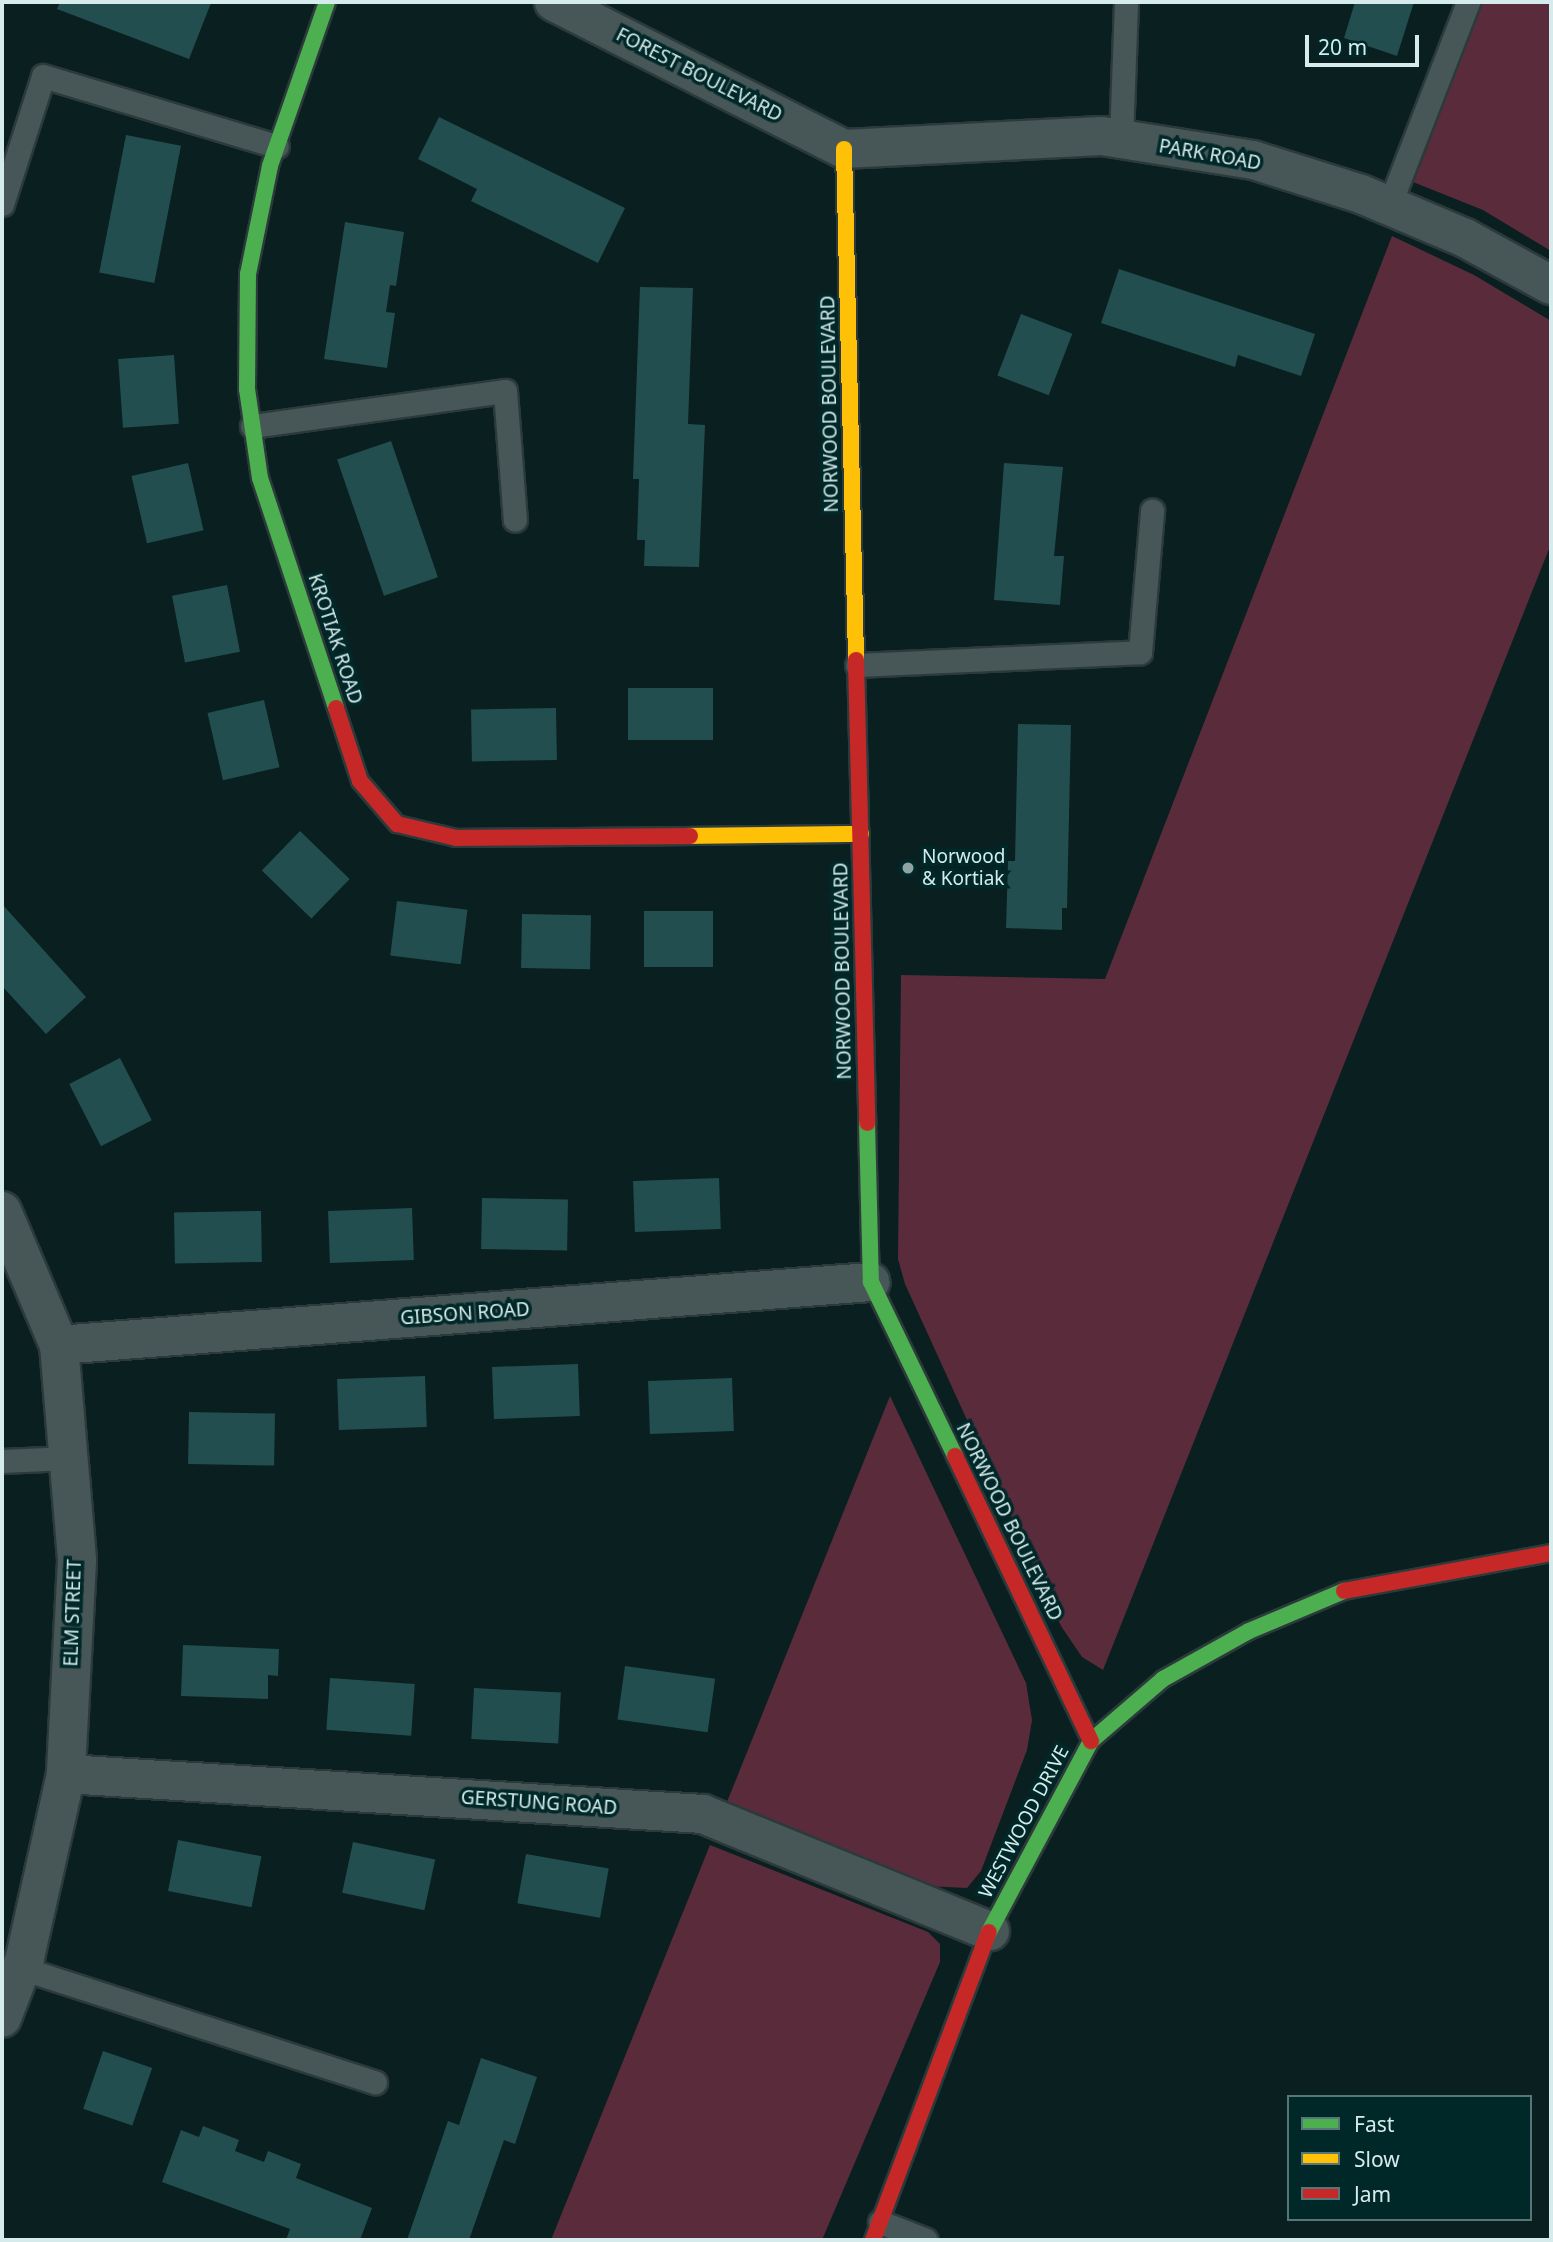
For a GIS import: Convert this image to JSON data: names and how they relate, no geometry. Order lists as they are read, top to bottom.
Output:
{
  "streets": {
    "street": [
      "FOREST BOULEVARD",
      "PARK ROAD",
      "NORWOOD BOULEVARD",
      "KROTIAK ROAD",
      "GIBSON ROAD",
      "ELM STREET",
      "GERSTUNG ROAD",
      "WESTWOOD DRIVE"
    ]
  },
  "crossings": [
    ["FOREST BOULEVARD", "PARK ROAD"],
    ["FOREST BOULEVARD", "NORWOOD BOULEVARD"],
    ["PARK ROAD", "NORWOOD BOULEVARD"],
    ["NORWOOD BOULEVARD", "KROTIAK ROAD"],
    ["NORWOOD BOULEVARD", "GIBSON ROAD"],
    ["NORWOOD BOULEVARD", "WESTWOOD DRIVE"],
    ["GIBSON ROAD", "ELM STREET"],
    ["ELM STREET", "GERSTUNG ROAD"],
    ["GERSTUNG ROAD", "WESTWOOD DRIVE"]
  ],
  "places": ["Norwood & Kortiak"],
  "legend": ["Fast", "Slow", "Jam"],
  "scale_bar": "20 m"
}
